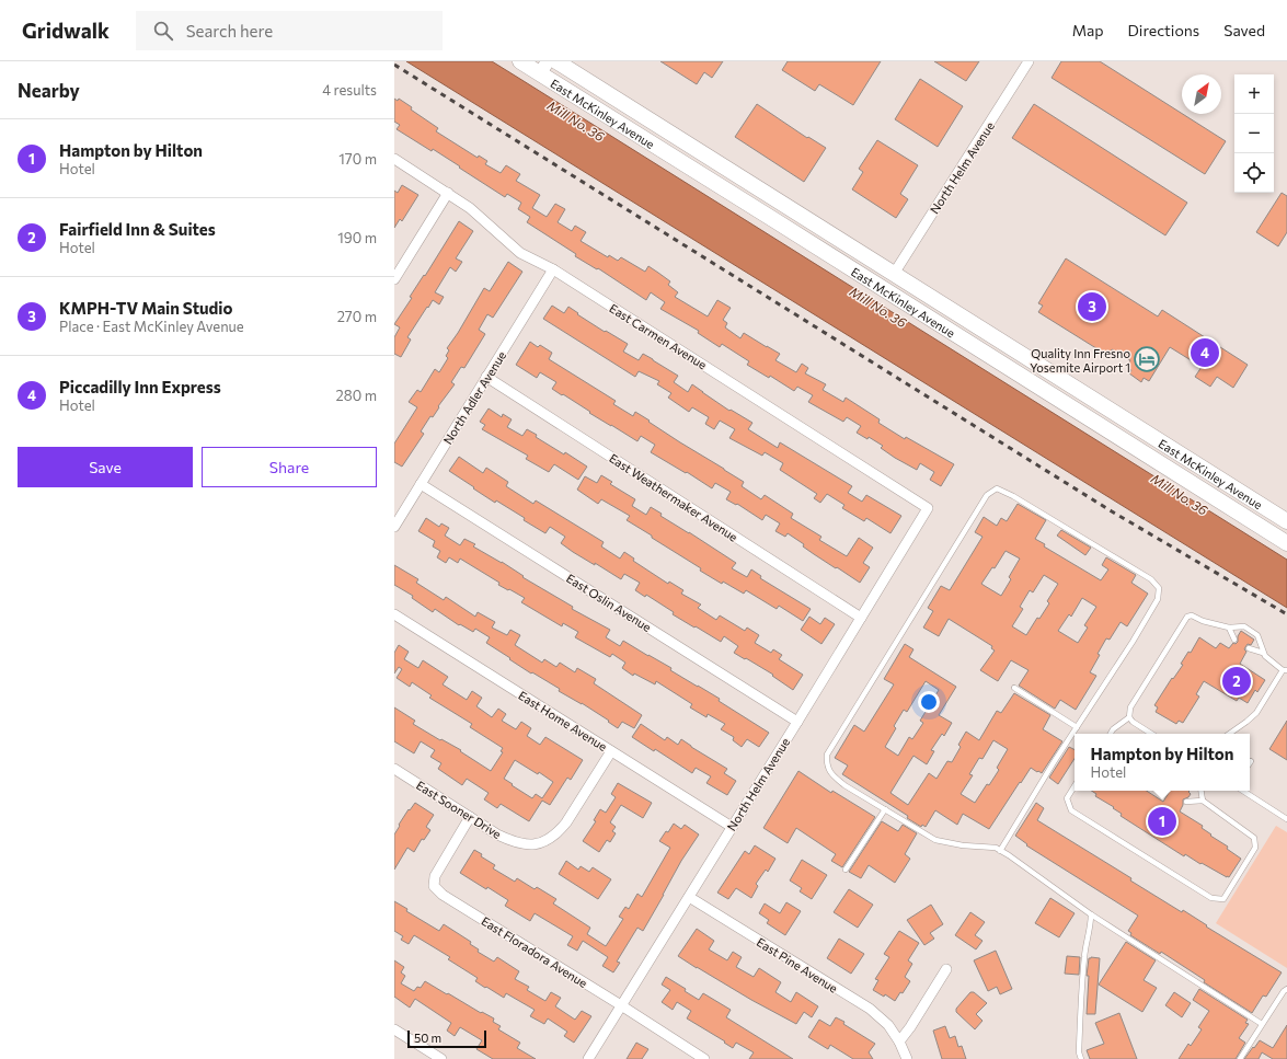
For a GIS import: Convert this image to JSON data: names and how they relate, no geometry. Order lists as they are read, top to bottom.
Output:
{
  "streets": {
    "main road": ["East McKinley Avenue"],
    "street": [
      "North Helm Avenue",
      "East Carmen Avenue",
      "North Adler Avenue",
      "East Weathermaker Avenue",
      "East Oslin Avenue",
      "East Home Avenue",
      "East Sooner Drive",
      "East Floradora Avenue",
      "East Pine Avenue"
    ]
  },
  "crossings": [
    ["East McKinley Avenue", "North Helm Avenue"],
    ["North Helm Avenue", "East Carmen Avenue"],
    ["North Helm Avenue", "East Weathermaker Avenue"],
    ["North Helm Avenue", "East Oslin Avenue"],
    ["North Helm Avenue", "East Home Avenue"],
    ["North Helm Avenue", "East Floradora Avenue"],
    ["North Helm Avenue", "East Pine Avenue"],
    ["East Carmen Avenue", "North Adler Avenue"],
    ["North Adler Avenue", "East Weathermaker Avenue"],
    ["North Adler Avenue", "East Oslin Avenue"],
    ["East Home Avenue", "East Sooner Drive"],
    ["East Sooner Drive", "East Floradora Avenue"]
  ],
  "water": ["Mill No. 36"],
  "places": {
    "hotel": ["Quality Inn Fresno Yosemite Airport 1"]
  },
  "scale_bar": "50 m",
  "north": "top right",
  "page": {
    "header": "Gridwalk",
    "search": "Search here",
    "nav": ["Map", "Directions", "Saved"],
    "heading": ["Nearby", "4 results"],
    "map_buttons": ["+", "−"],
    "list": [
      {
        "mark": "1",
        "name": "Hampton by Hilton",
        "note": "Hotel",
        "value": "170 m"
      },
      {
        "mark": "2",
        "name": "Fairfield Inn & Suites",
        "note": "Hotel",
        "value": "190 m"
      },
      {
        "mark": "3",
        "name": "KMPH-TV Main Studio",
        "note": "Place · East McKinley Avenue",
        "value": "270 m"
      },
      {
        "mark": "4",
        "name": "Piccadilly Inn Express",
        "note": "Hotel",
        "value": "280 m"
      }
    ],
    "pins": [
      "3",
      "4",
      "2",
      "1"
    ],
    "buttons": ["Save", "Share"],
    "popup": ["Hampton by Hilton", "Hotel"],
    "scale": "50 m"
  }
}
